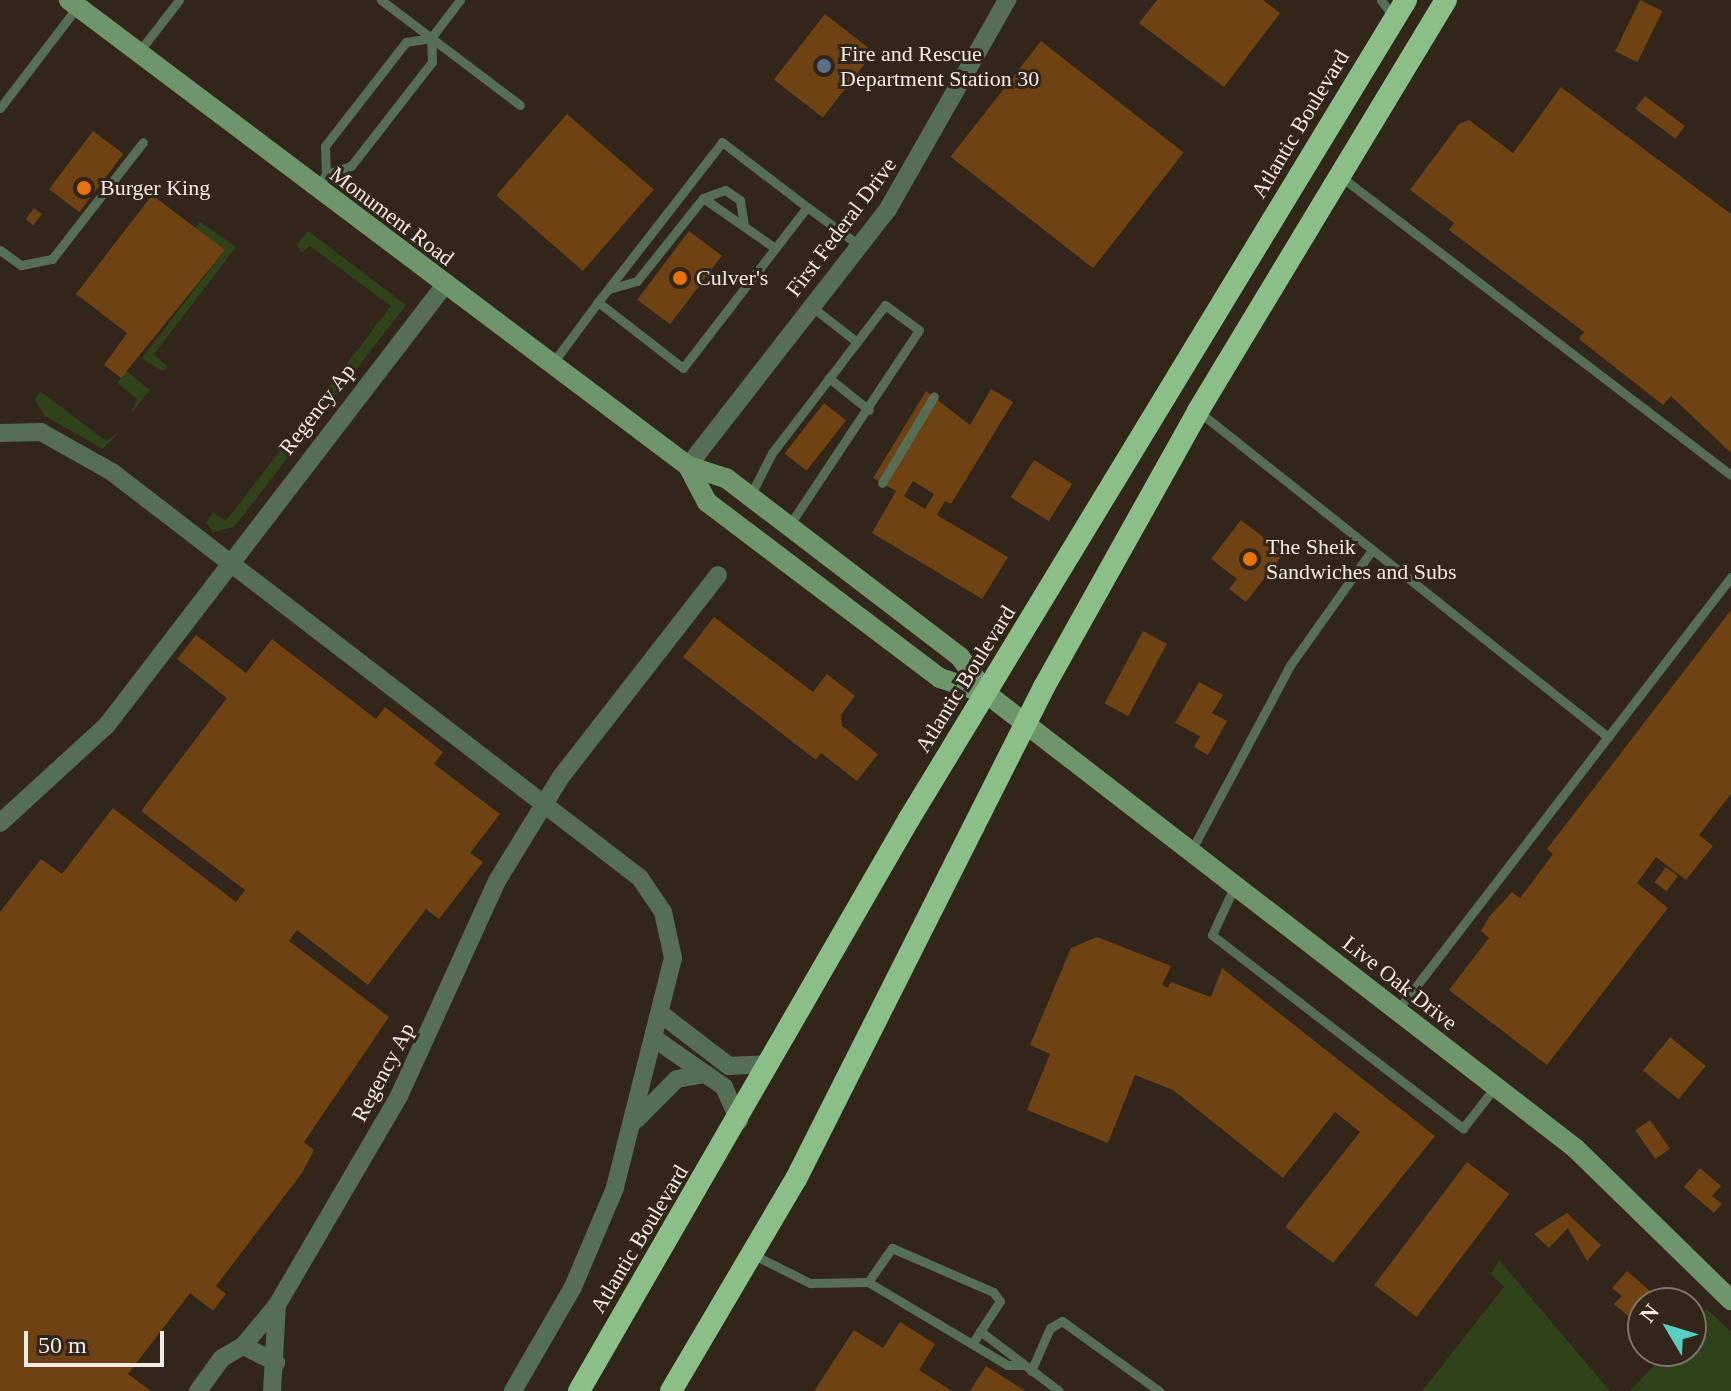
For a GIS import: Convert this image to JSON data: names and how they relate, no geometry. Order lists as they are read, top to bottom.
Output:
{
  "streets": {
    "highway": ["Atlantic Boulevard"],
    "main road": ["Monument Road", "Live Oak Drive"],
    "street": ["First Federal Drive", "Regency Ap"]
  },
  "crossings": [
    ["Atlantic Boulevard", "Monument Road"],
    ["Monument Road", "First Federal Drive"],
    ["Monument Road", "Regency Ap"],
    ["Monument Road", "Live Oak Drive"]
  ],
  "places": [
    "Fire and Rescue Department Station 30",
    "Burger King",
    "Culver's",
    "The Sheik Sandwiches and Subs"
  ],
  "scale_bar": "50 m",
  "north": "top left"
}
